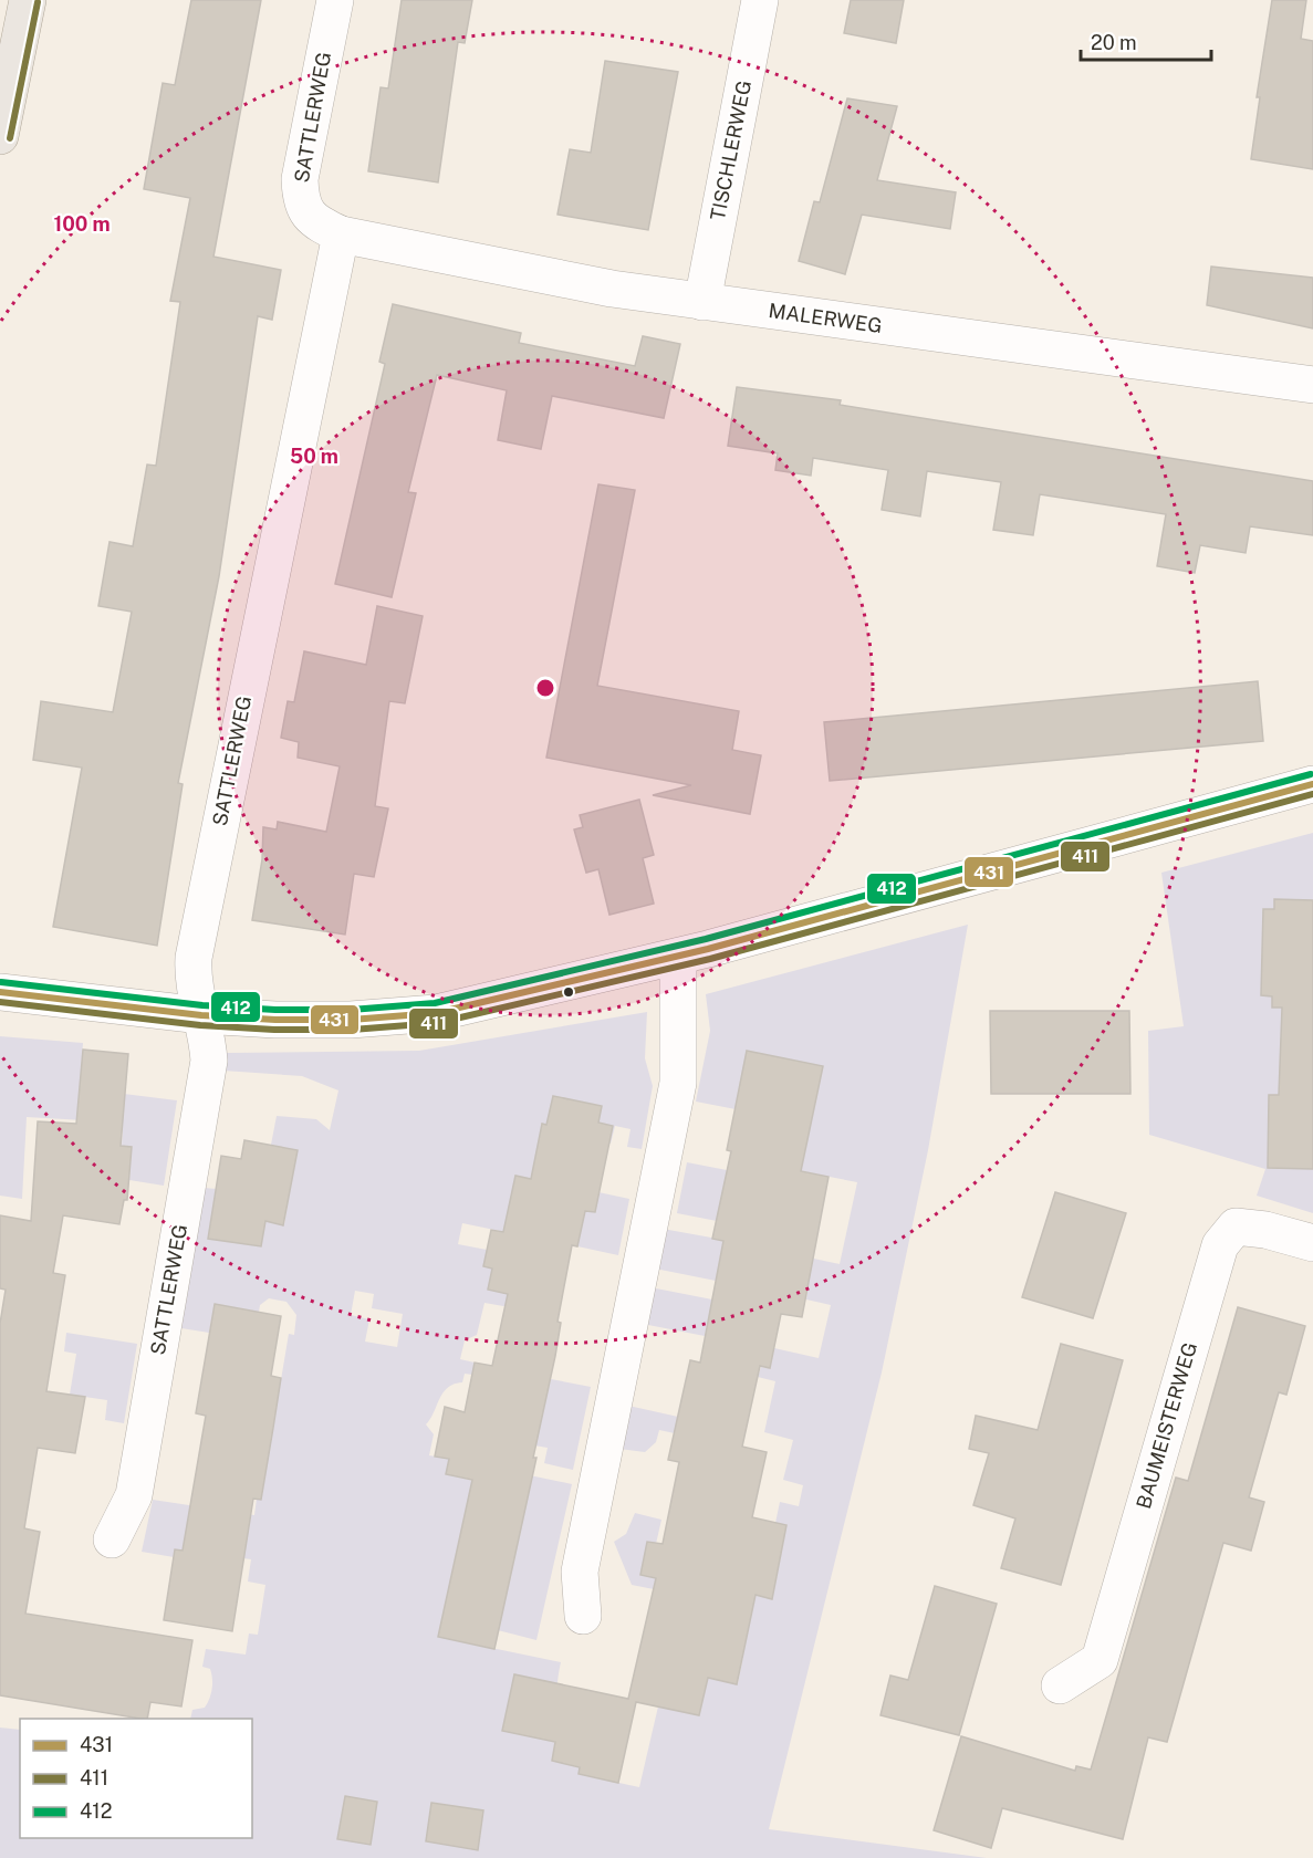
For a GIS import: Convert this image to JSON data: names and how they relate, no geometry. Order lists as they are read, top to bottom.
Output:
{
  "streets": {
    "street": [
      "SATTLERWEG",
      "TISCHLERWEG",
      "MALERWEG",
      "BAUMEISTERWEG"
    ]
  },
  "crossings": [
    ["SATTLERWEG", "MALERWEG"],
    ["TISCHLERWEG", "MALERWEG"]
  ],
  "lines": ["transit line 411", "transit line 412", "transit line 431"],
  "legend": ["431", "411", "412"],
  "scale_bar": "20 m",
  "rings": ["100 m", "50 m"]
}
